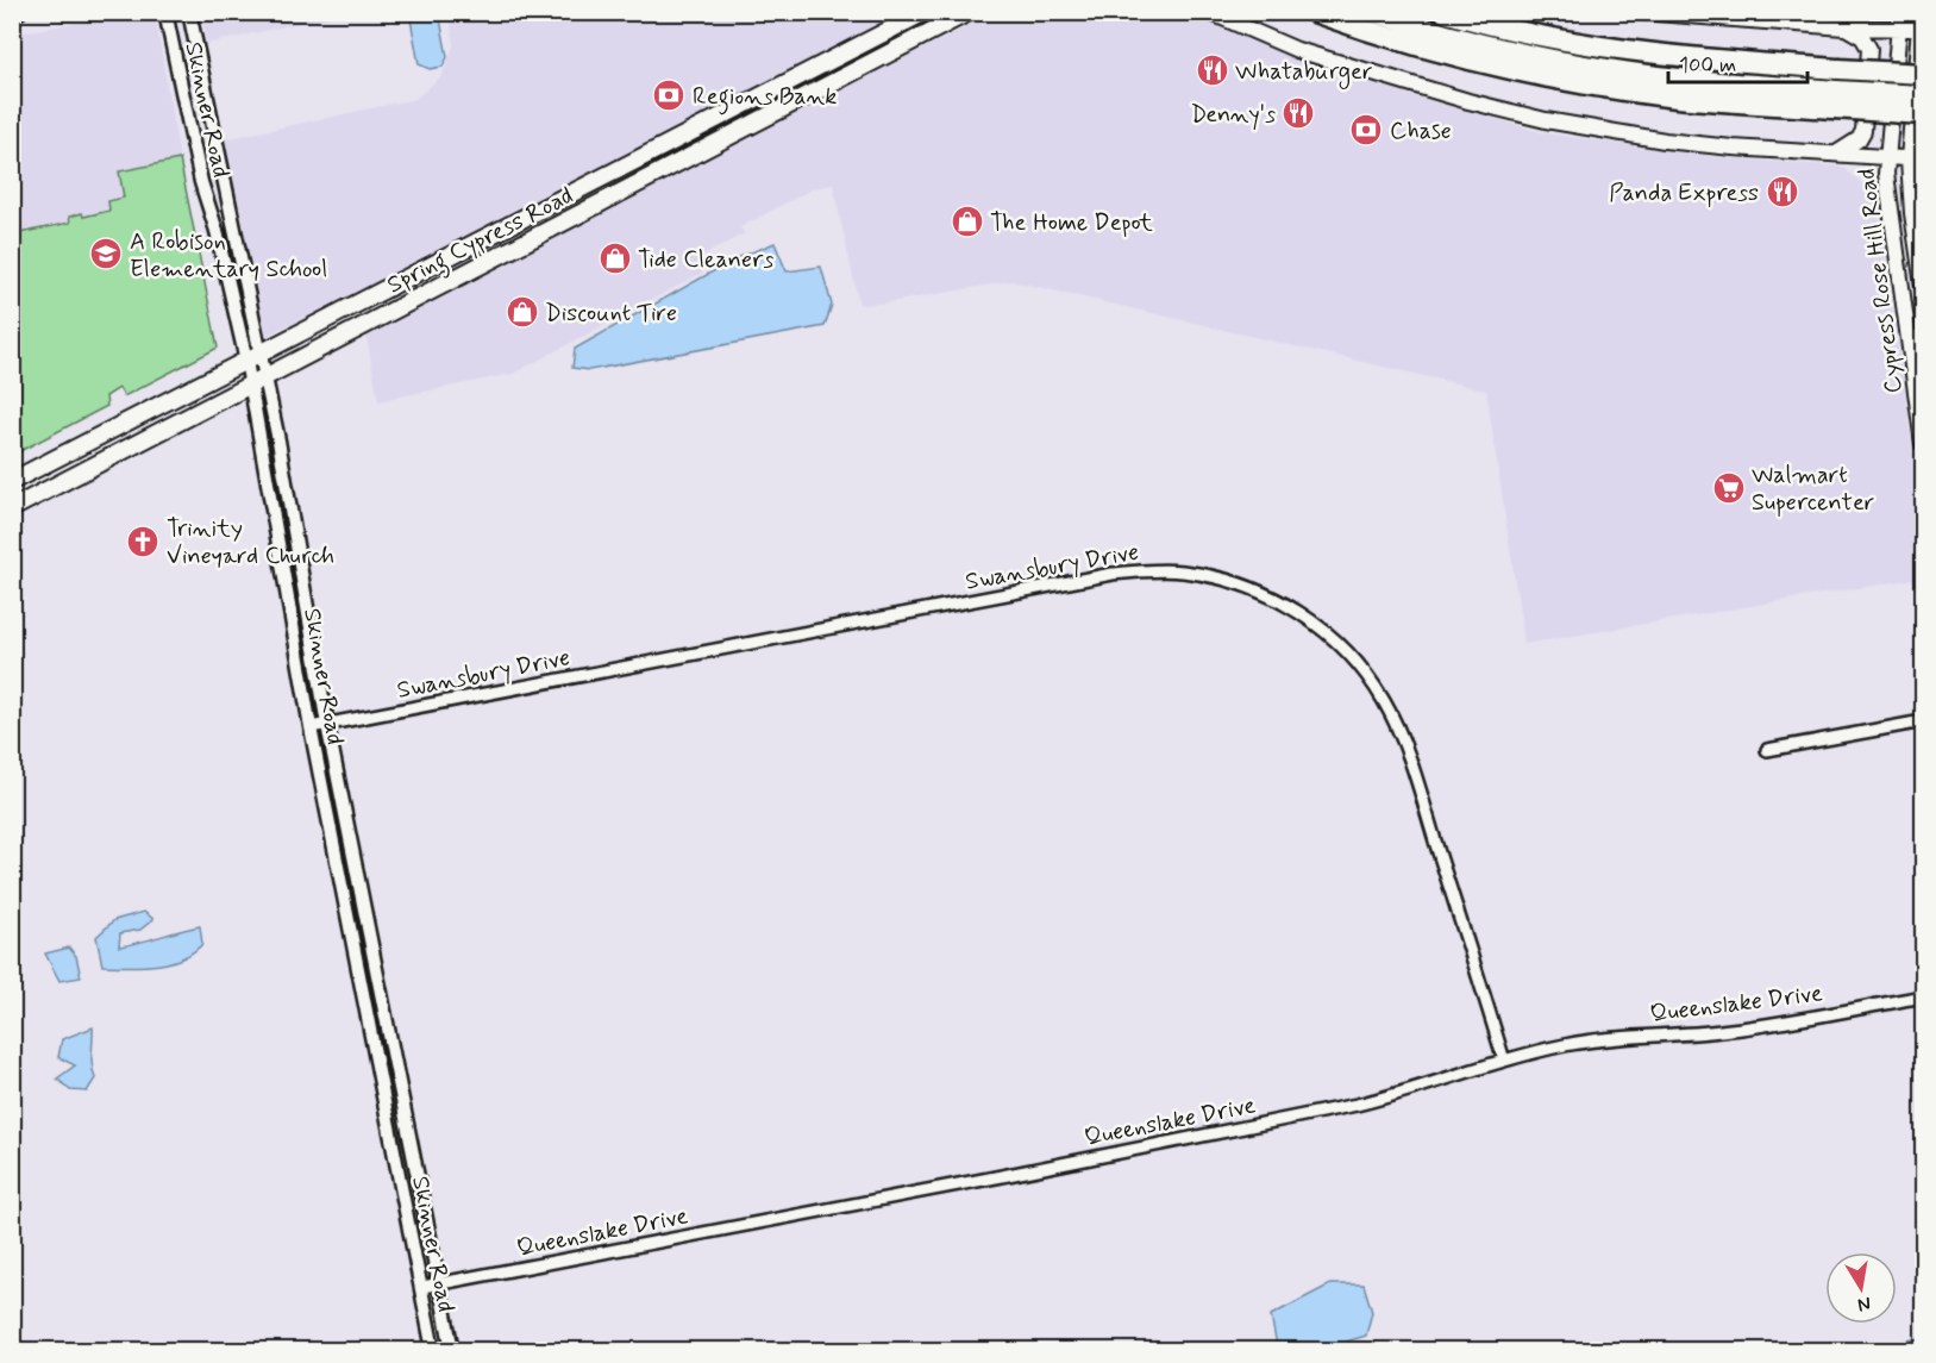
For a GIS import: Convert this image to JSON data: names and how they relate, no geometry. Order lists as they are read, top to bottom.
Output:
{
  "streets": {
    "main road": ["Spring Cypress Road", "Cypress Rose Hill Road"],
    "street": ["Skinner Road", "Swansbury Drive", "Queenslake Drive"]
  },
  "crossings": [
    ["Skinner Road", "Spring Cypress Road"],
    ["Skinner Road", "Swansbury Drive"],
    ["Skinner Road", "Queenslake Drive"],
    ["Swansbury Drive", "Queenslake Drive"]
  ],
  "places": {
    "restaurant": ["Whataburger", "Denny's", "Panda Express"],
    "bank": ["Regions Bank", "Chase"],
    "shop": ["The Home Depot", "Tide Cleaners", "Discount Tire"],
    "school or university": ["A Robison Elementary School"],
    "supermarket": ["Walmart Supercenter"],
    "church": ["Trinity Vineyard Church"]
  },
  "scale_bar": "100 m",
  "north": "bottom"
}
